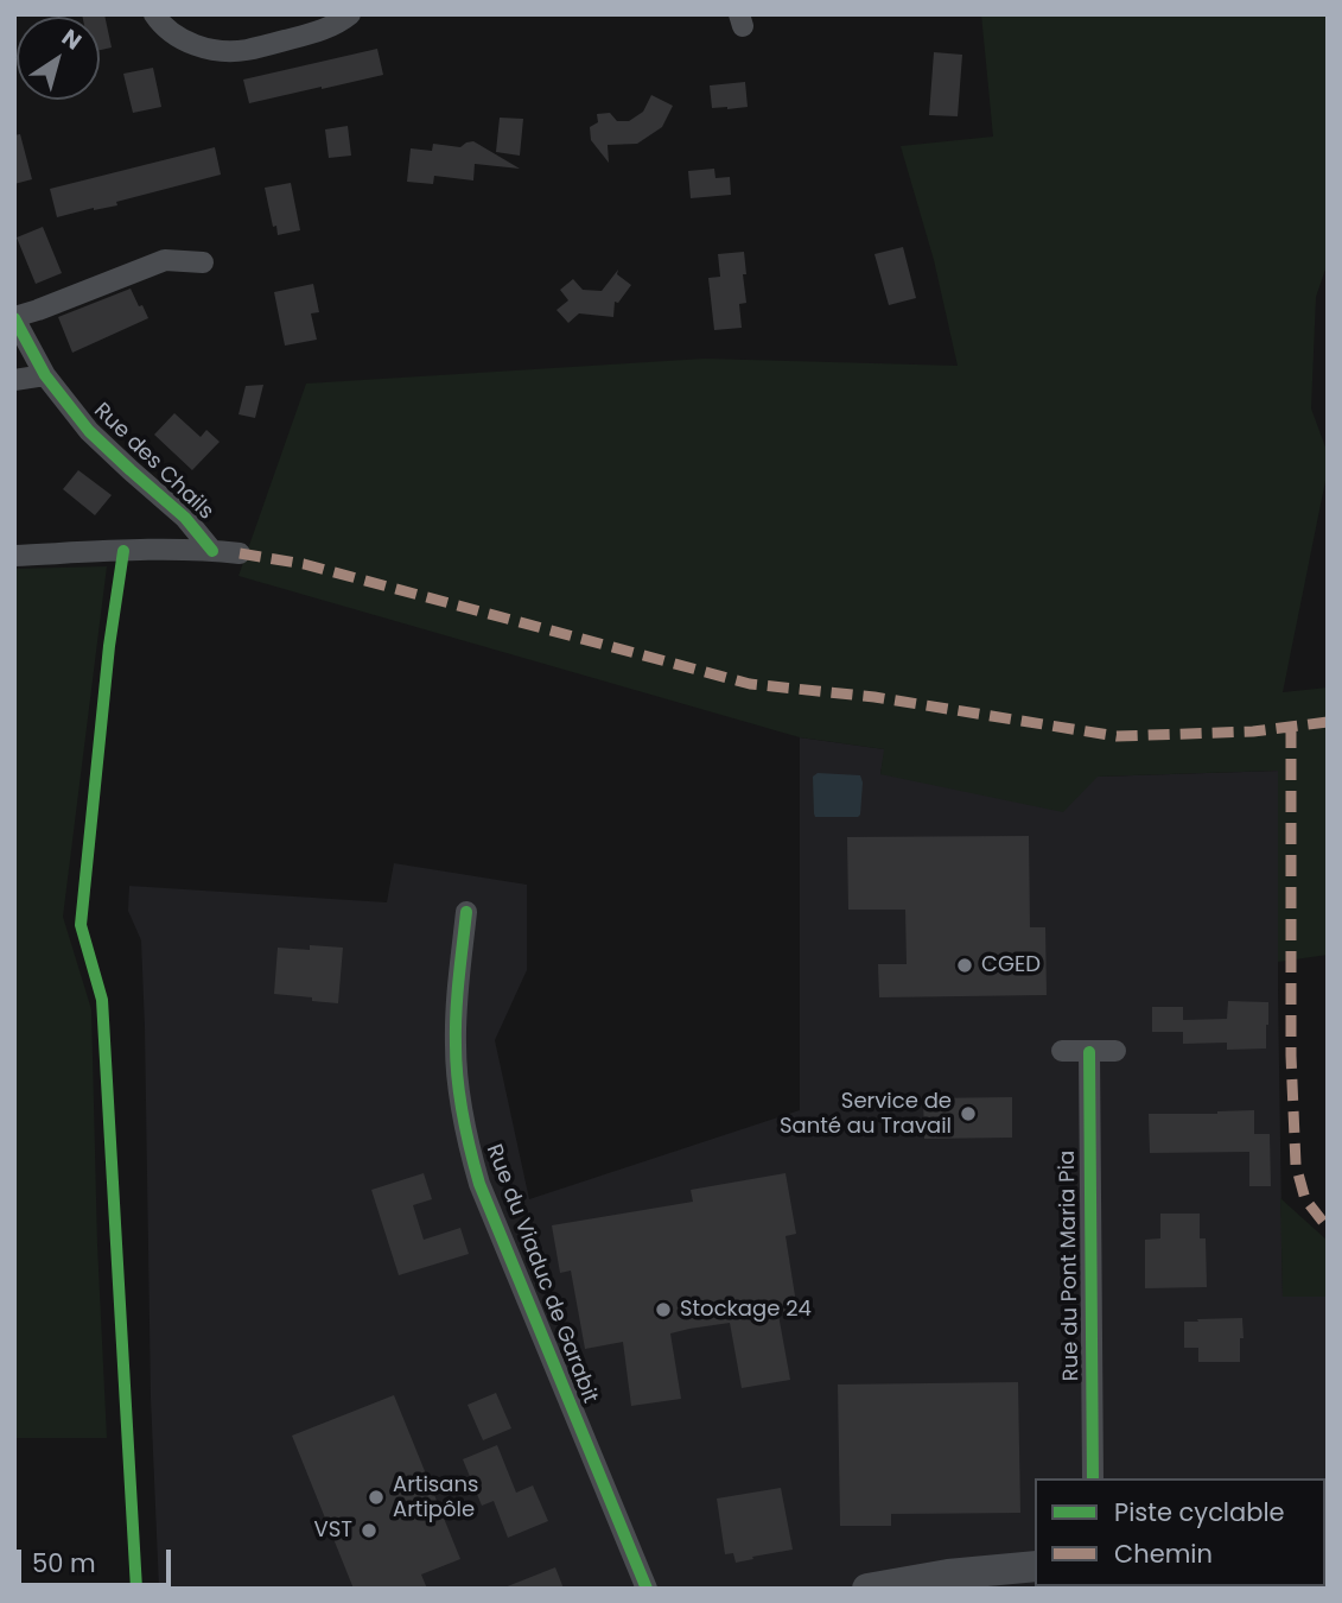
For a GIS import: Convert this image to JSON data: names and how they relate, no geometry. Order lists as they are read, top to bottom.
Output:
{
  "streets": {
    "street": ["Rue des Chails", "Rue du Pont Maria Pia", "Rue du Viaduc de Garabit"]
  },
  "places": [
    "CGED",
    "Service de Santé au Travail",
    "Stockage 24",
    "Artisans Artipôle",
    "VST"
  ],
  "legend": ["Piste cyclable", "Chemin"],
  "scale_bar": "50 m",
  "north": "top right"
}
